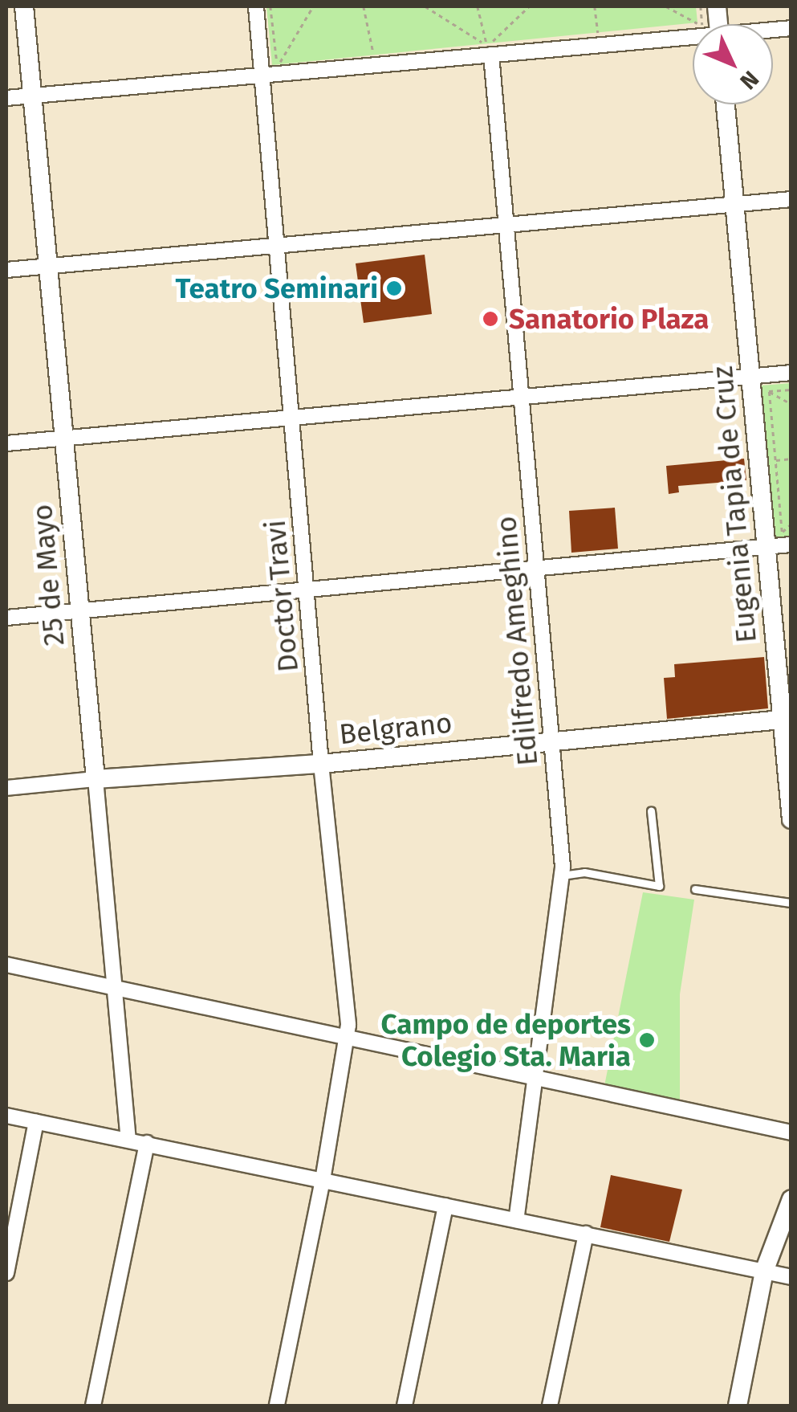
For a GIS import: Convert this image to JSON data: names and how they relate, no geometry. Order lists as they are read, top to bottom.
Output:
{
  "streets": {
    "main road": ["Eugenia Tapia de Cruz", "25 de Mayo", "Belgrano"],
    "street": ["Doctor Travi", "Edilfredo Ameghino"]
  },
  "crossings": [
    ["Eugenia Tapia de Cruz", "Belgrano"],
    ["25 de Mayo", "Belgrano"],
    ["Doctor Travi", "Belgrano"],
    ["Edilfredo Ameghino", "Belgrano"]
  ],
  "places": ["Teatro Seminari", "Sanatorio Plaza", "Campo de deportes Colegio Sta. Maria"],
  "north": "bottom right"
}
